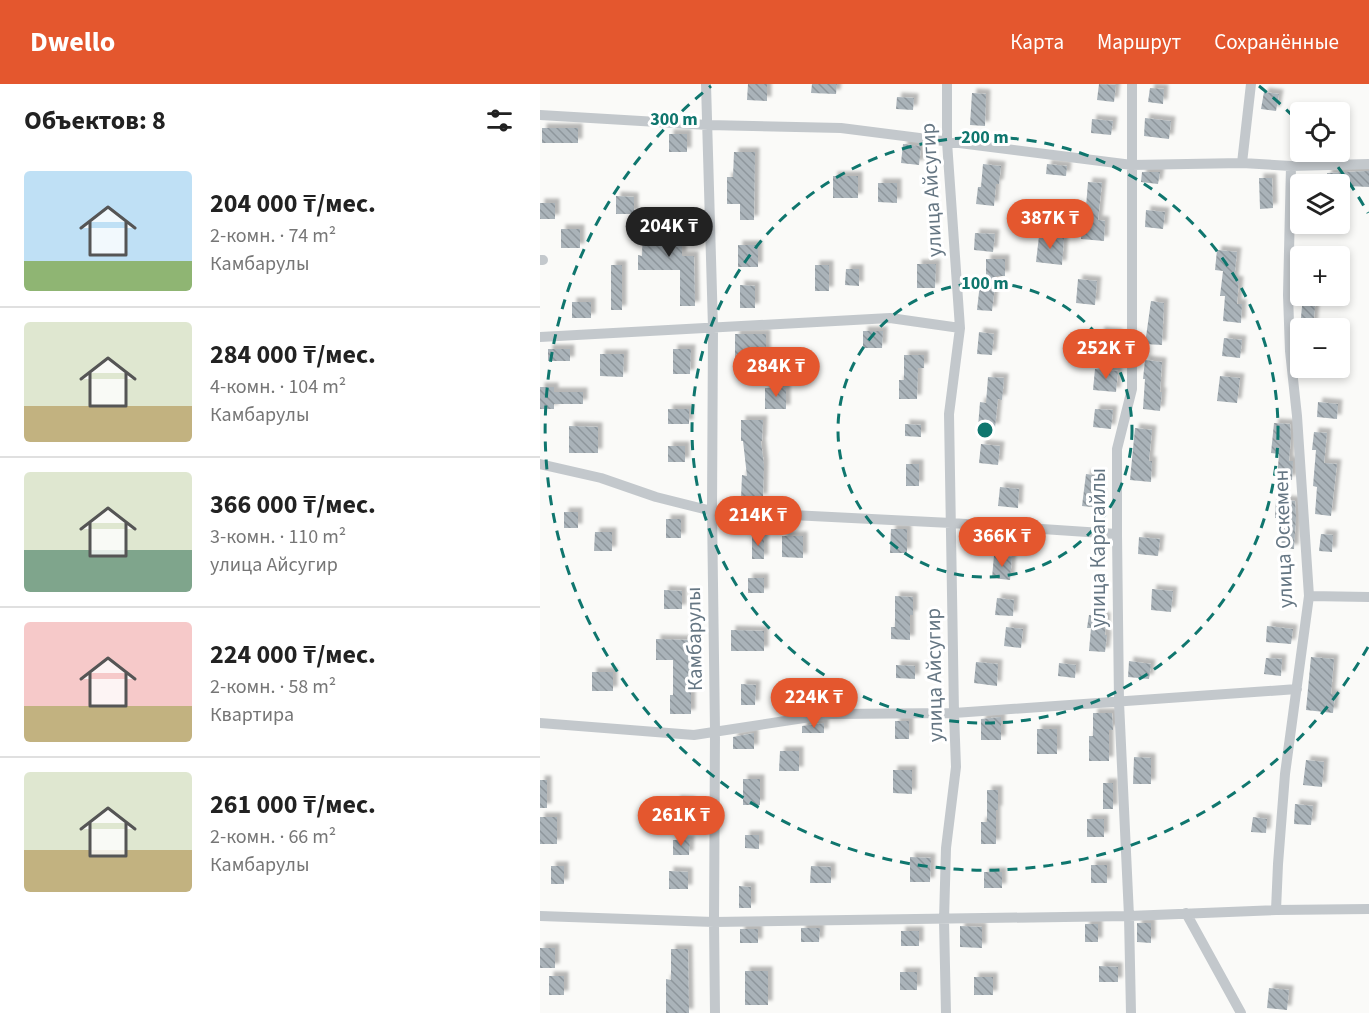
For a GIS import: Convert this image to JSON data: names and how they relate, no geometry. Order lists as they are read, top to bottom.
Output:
{
  "streets": {
    "street": [
      "улица Айсугир",
      "улица Оскемен",
      "улица Карагайлы",
      "Камбарулы"
    ]
  },
  "page": {
    "header": "Dwello",
    "nav": ["Карта", "Маршрут", "Сохранённые"],
    "heading": "Объектов: 8",
    "map_buttons": ["+", "−"],
    "list": [
      {
        "name": "204 000 ₸/мес.",
        "note": "2-комн. · 74 m² · Камбарулы"
      },
      {
        "name": "284 000 ₸/мес.",
        "note": "4-комн. · 104 m² · Камбарулы"
      },
      {
        "name": "366 000 ₸/мес.",
        "note": "3-комн. · 110 m² · улица Айсугир"
      },
      {
        "name": "224 000 ₸/мес.",
        "note": "2-комн. · 58 m² · Квартира"
      },
      {
        "name": "261 000 ₸/мес.",
        "note": "2-комн. · 66 m² · Камбарулы"
      }
    ],
    "price": [
      "387K ₸",
      "204K ₸",
      "252K ₸",
      "284K ₸",
      "214K ₸",
      "366K ₸",
      "224K ₸",
      "261K ₸"
    ]
  },
  "rings": ["300 m", "200 m", "100 m"]
}
